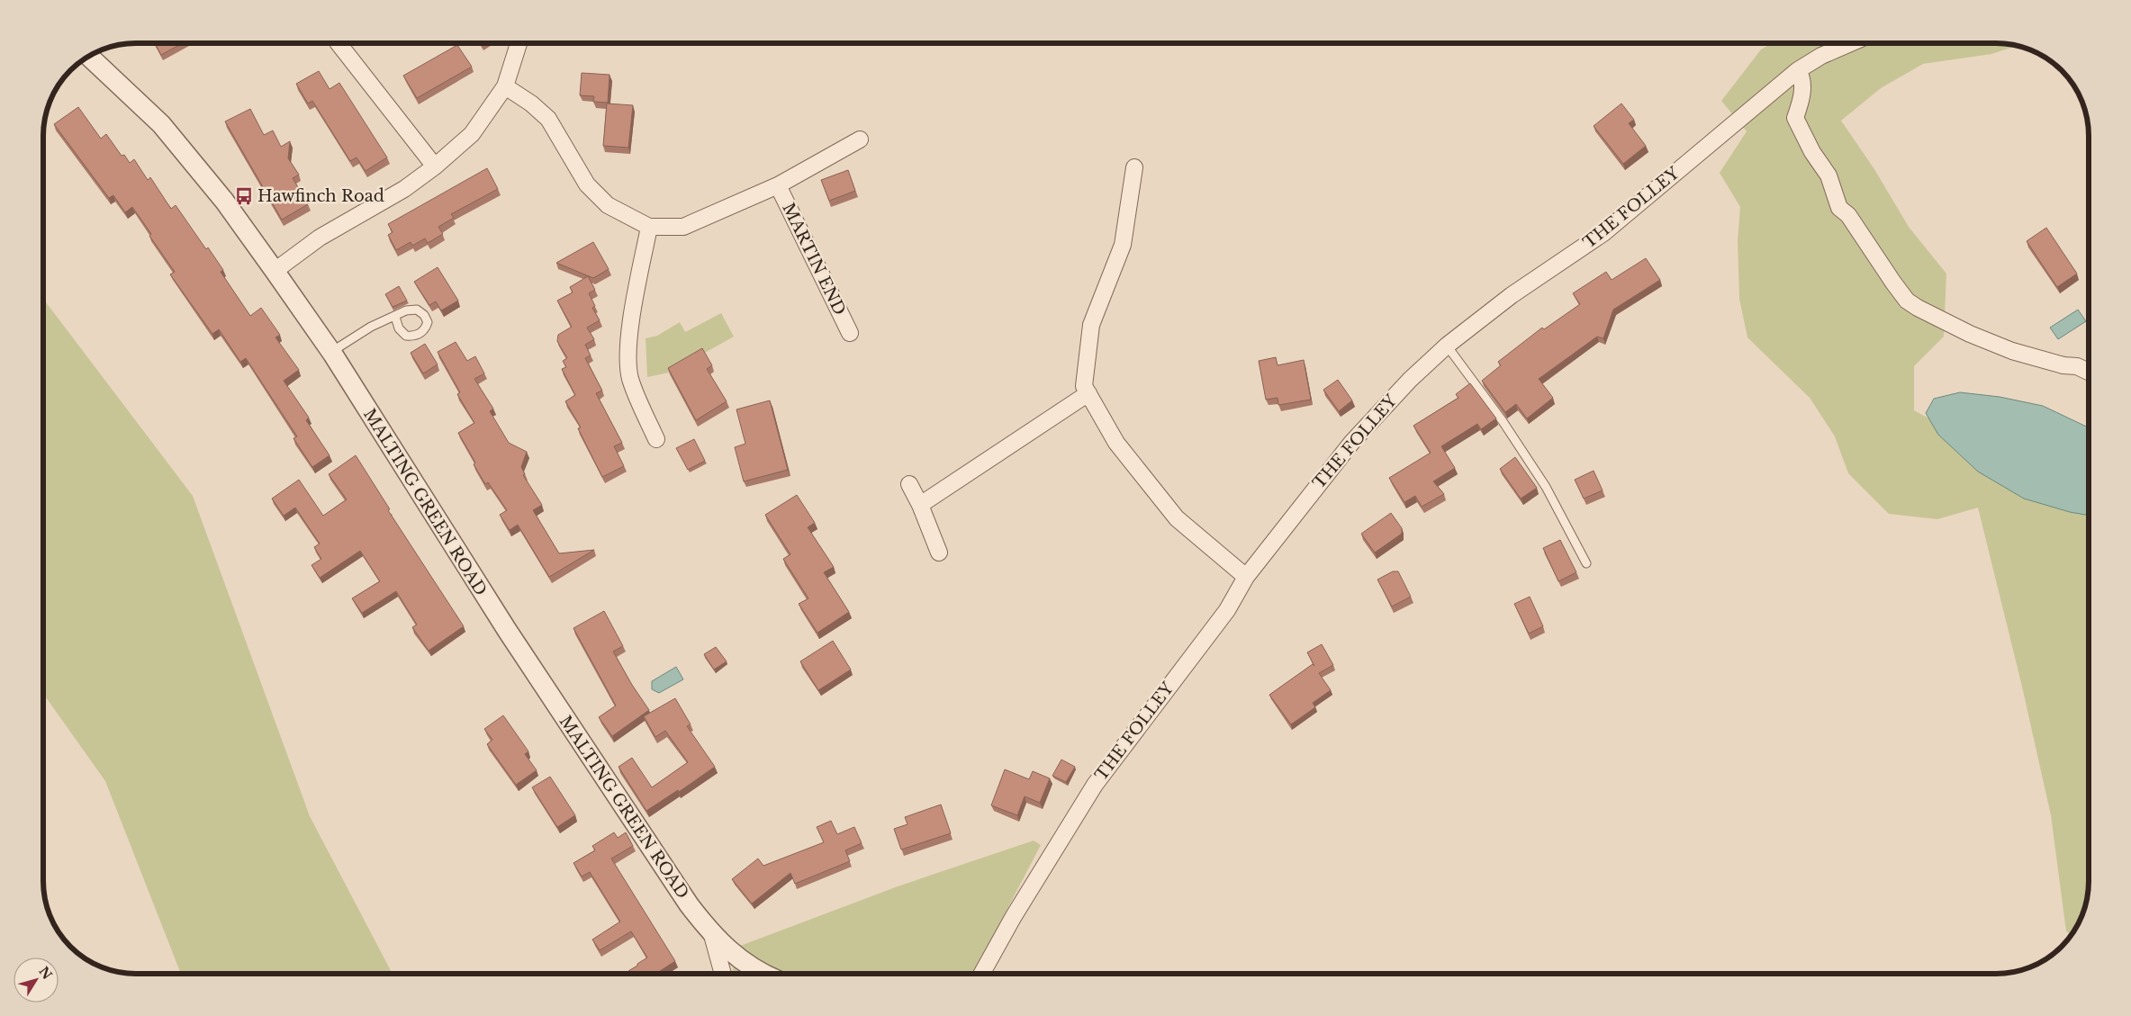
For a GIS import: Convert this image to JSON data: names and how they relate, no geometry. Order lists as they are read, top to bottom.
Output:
{
  "streets": {
    "street": ["THE FOLLEY", "MARTIN END", "MALTING GREEN ROAD"]
  },
  "places": {
    "bus stop": ["Hawfinch Road"]
  },
  "north": "top right"
}
